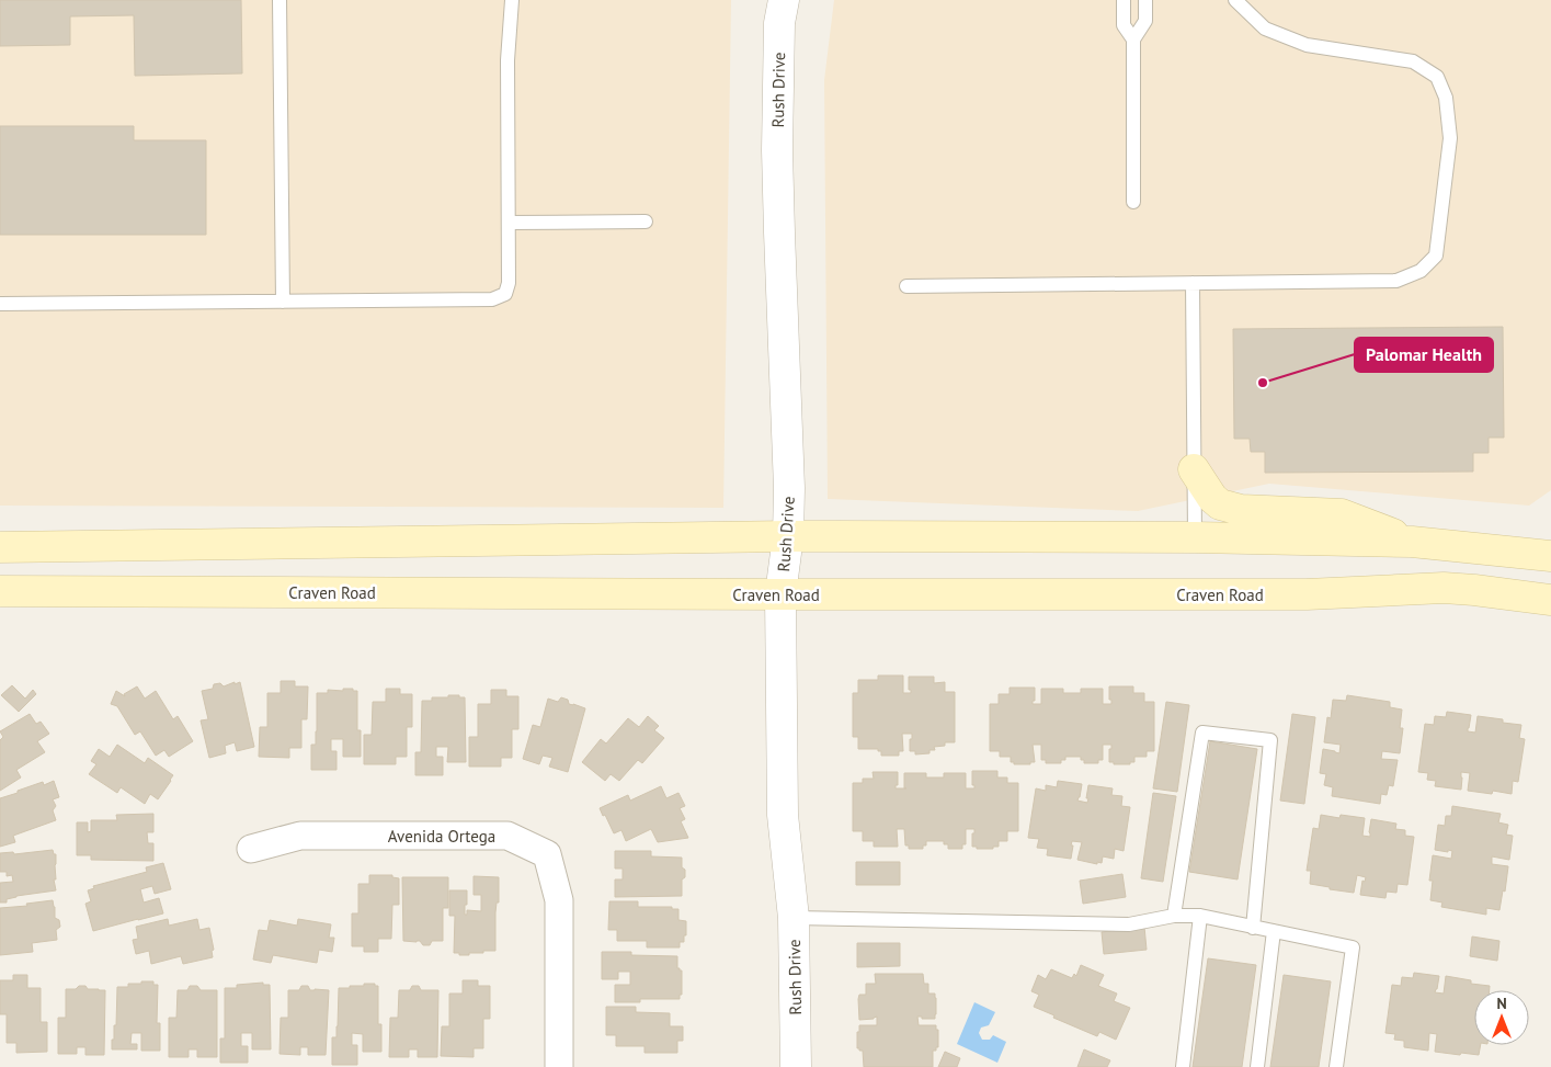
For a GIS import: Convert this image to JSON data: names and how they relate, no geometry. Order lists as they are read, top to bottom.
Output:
{
  "streets": {
    "main road": ["Craven Road"],
    "street": ["Rush Drive", "Avenida Ortega"]
  },
  "crossings": [
    ["Rush Drive", "Craven Road"]
  ],
  "places": ["Palomar Health"],
  "north": "top"
}
